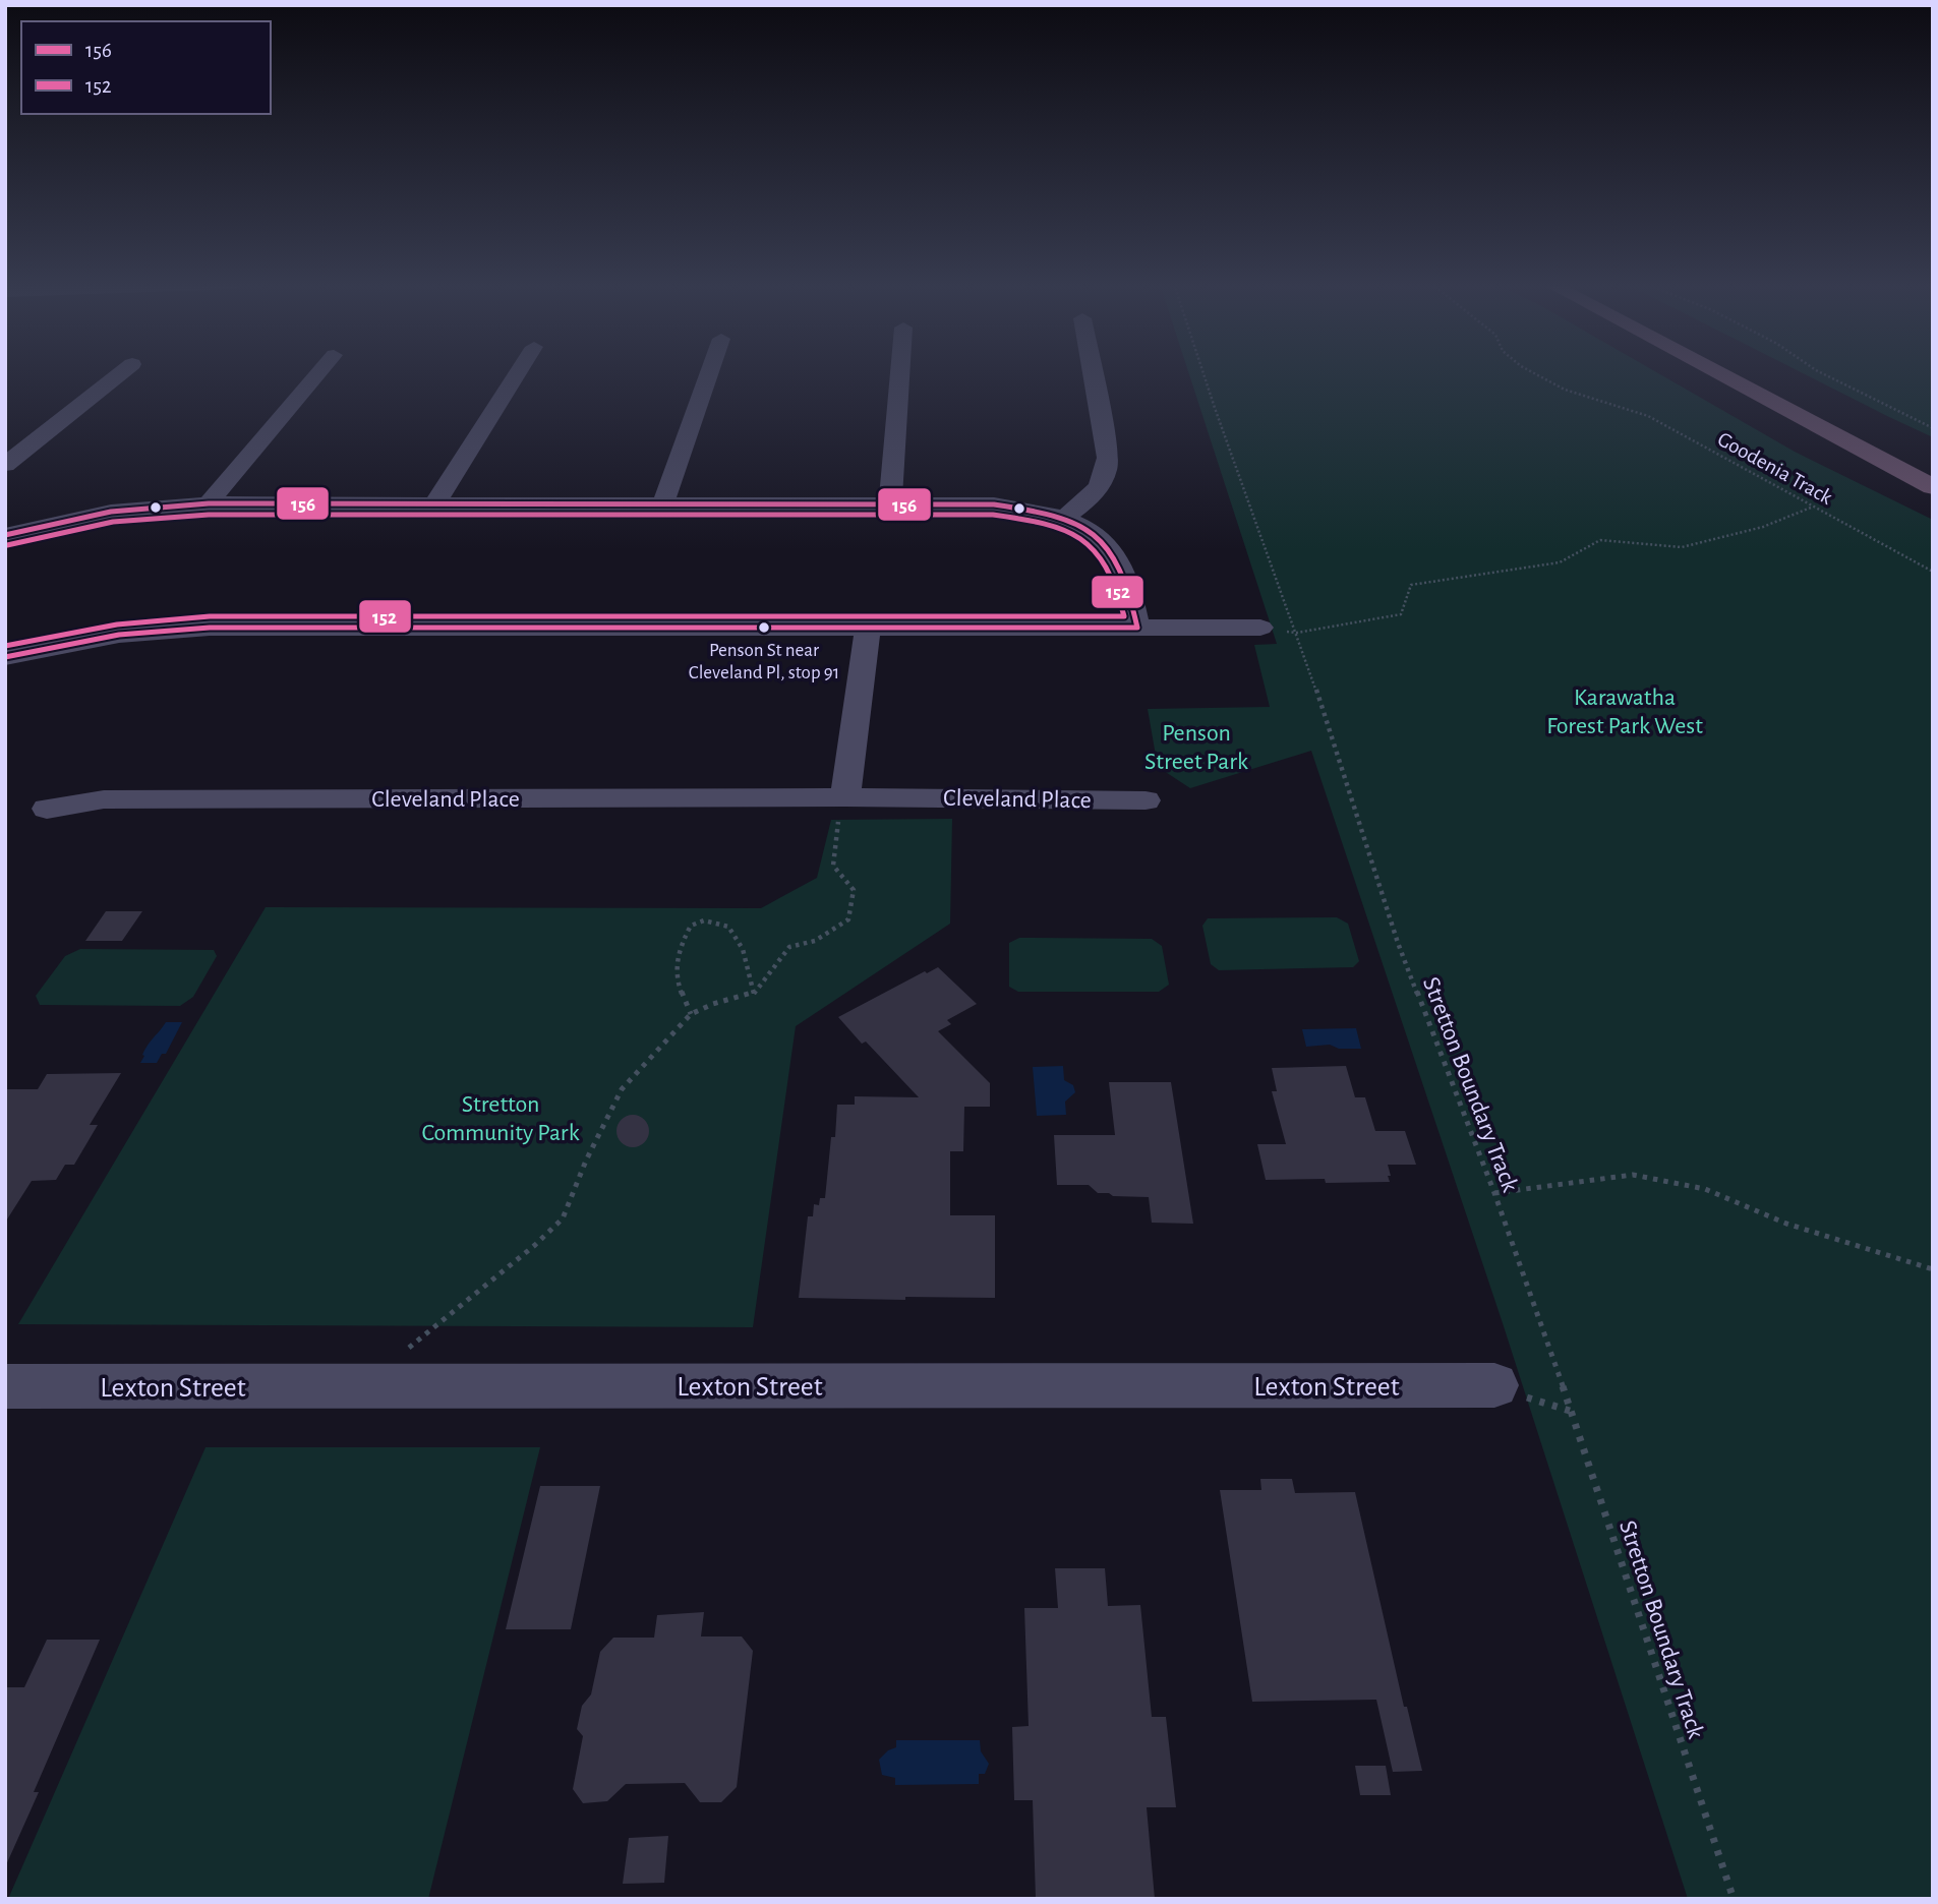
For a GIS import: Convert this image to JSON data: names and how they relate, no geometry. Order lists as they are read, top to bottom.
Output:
{
  "streets": {
    "street": ["Cleveland Place", "Lexton Street"],
    "path": ["Goodenia Track", "Stretton Boundary Track"]
  },
  "parks": ["Karawatha Forest Park West", "Penson Street Park", "Stretton Community Park"],
  "places": ["Penson St near Cleveland Pl, stop 91"],
  "lines": ["transit line 156", "transit line 152"],
  "legend": ["156", "152"]
}
